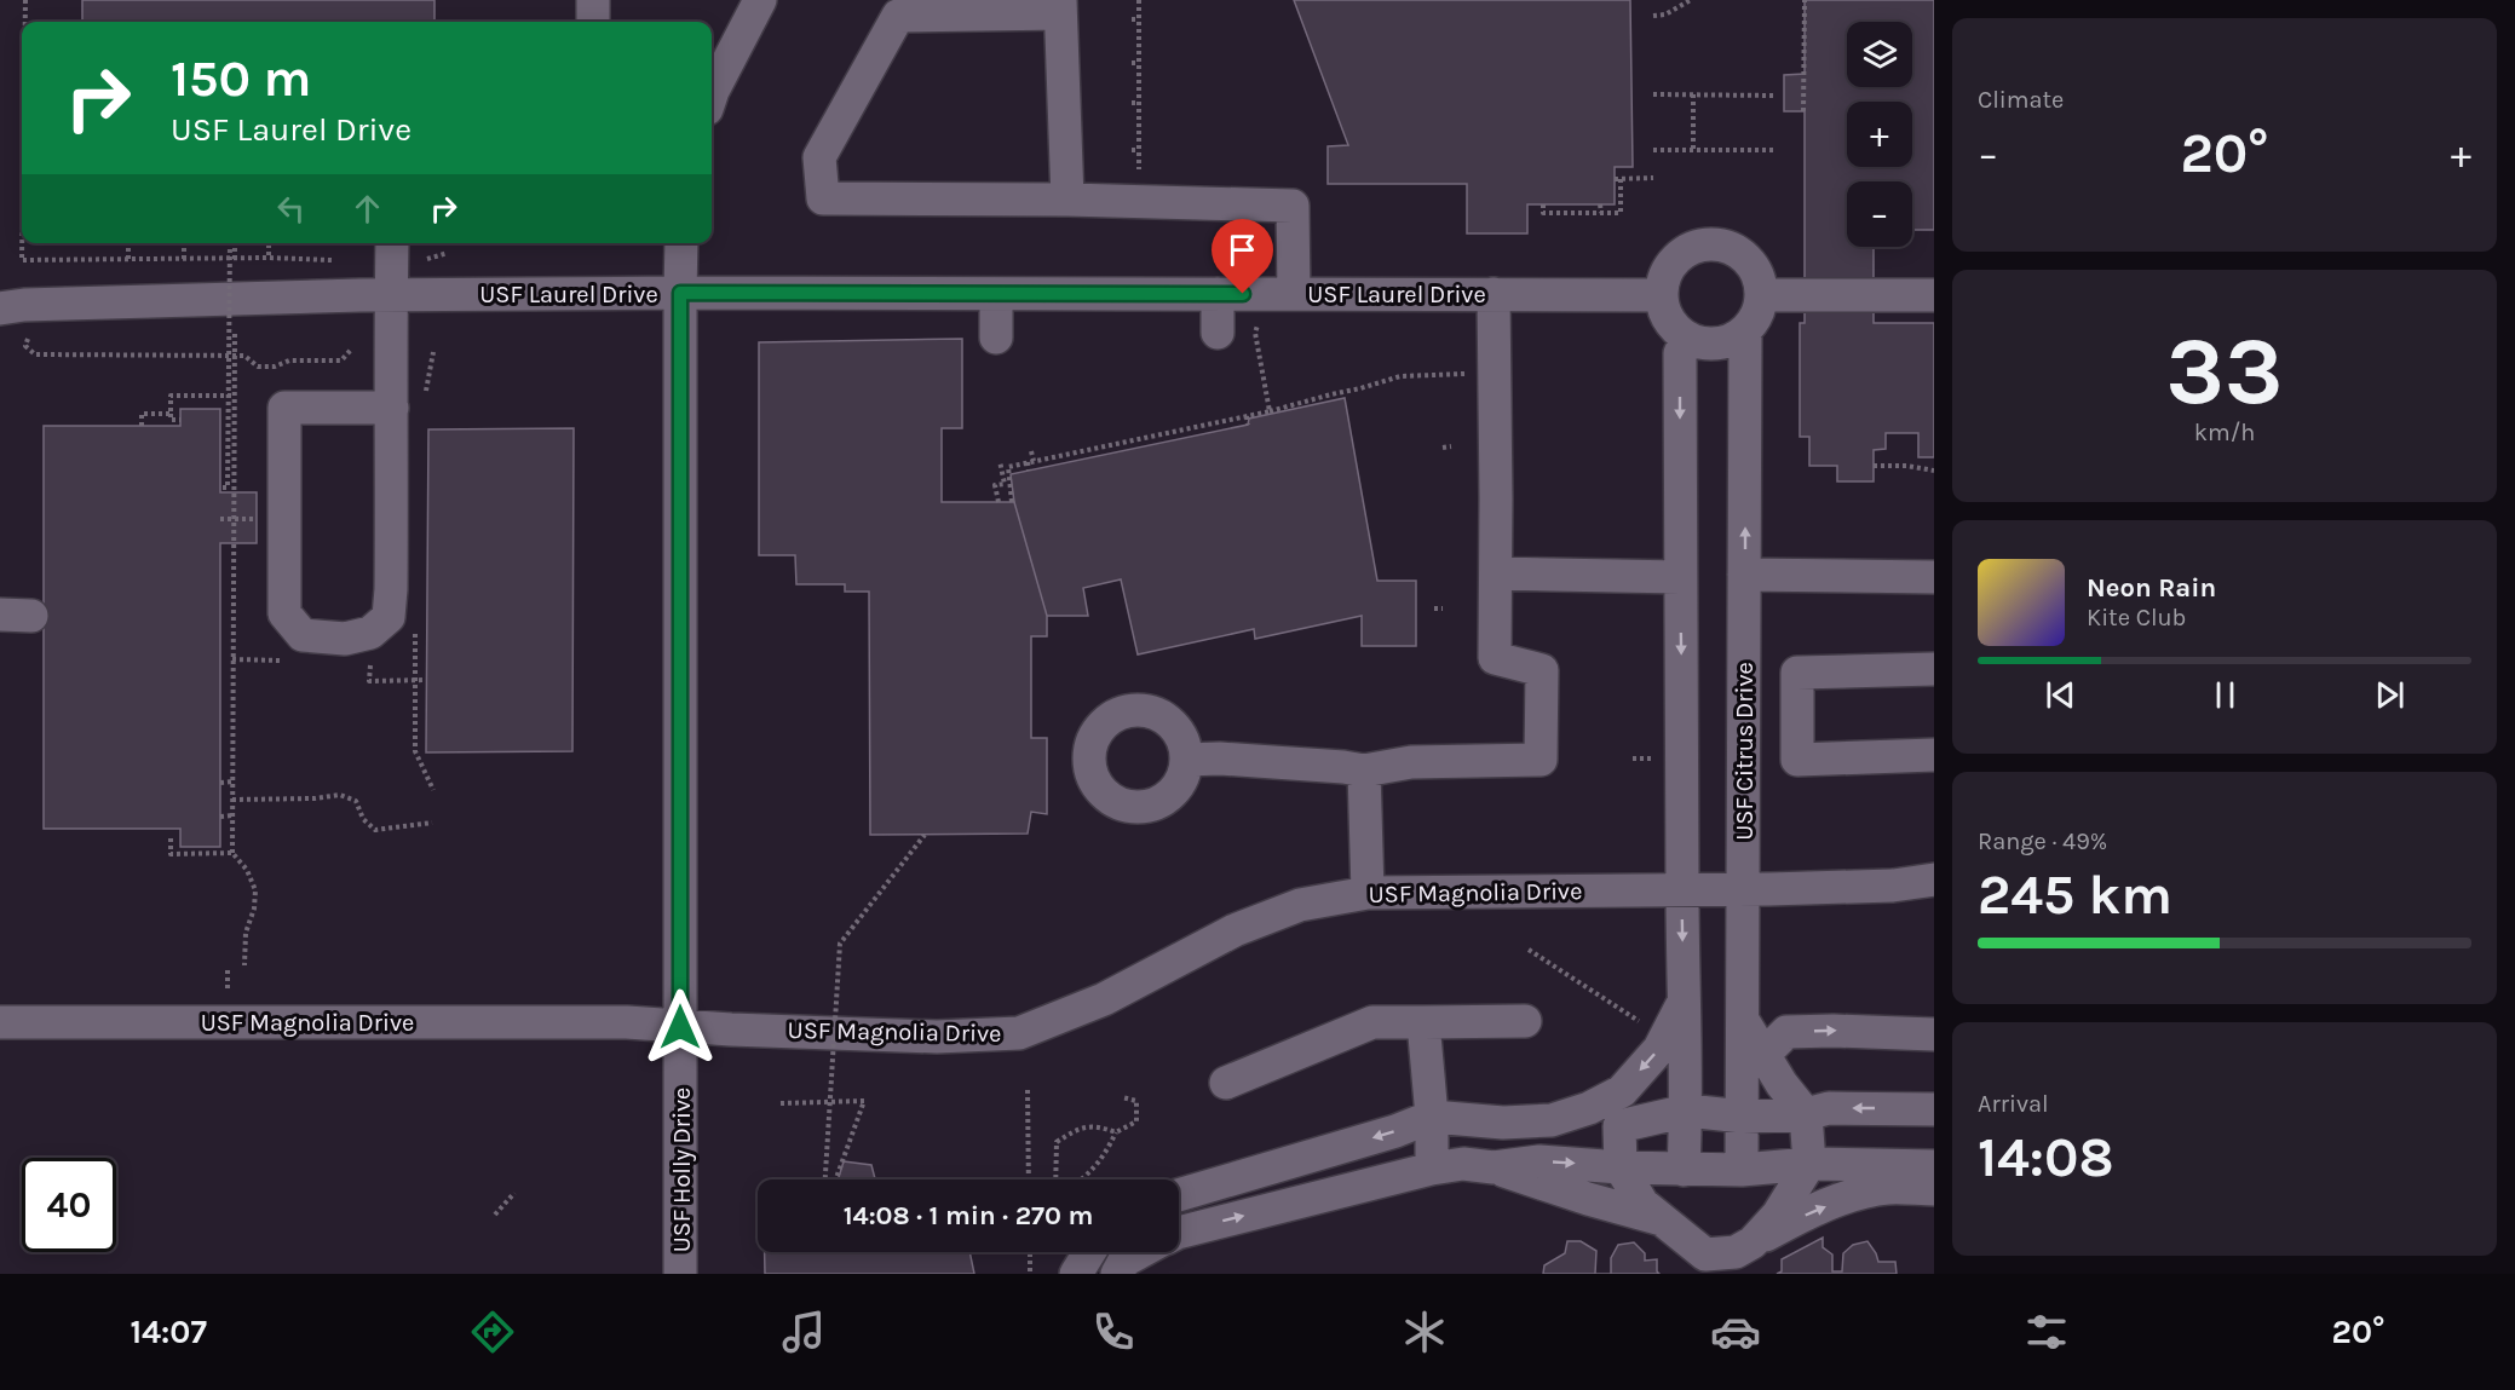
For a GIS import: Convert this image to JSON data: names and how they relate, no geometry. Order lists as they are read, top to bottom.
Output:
{
  "streets": {
    "street": [
      "USF Laurel Drive",
      "USF Citrus Drive",
      "USF Magnolia Drive",
      "USF Holly Drive"
    ]
  },
  "crossings": [
    ["USF Laurel Drive", "USF Citrus Drive"],
    ["USF Laurel Drive", "USF Holly Drive"],
    ["USF Citrus Drive", "USF Magnolia Drive"],
    ["USF Magnolia Drive", "USF Holly Drive"]
  ],
  "page": {
    "tile": [
      "Climate",
      ["33", "km/h"],
      ["Range · 49%", "245 km"],
      ["Arrival", "14:08"]
    ],
    "map_buttons": ["+", "−"],
    "turn": ["150 m", "USF Laurel Drive"],
    "heat": ["−", "20°", "+"],
    "song": ["Neon Rain", "Kite Club"],
    "limit": "40",
    "trip": "14:08 · 1 min · 270 m",
    "tabs": ["14:07", "20°"]
  }
}
